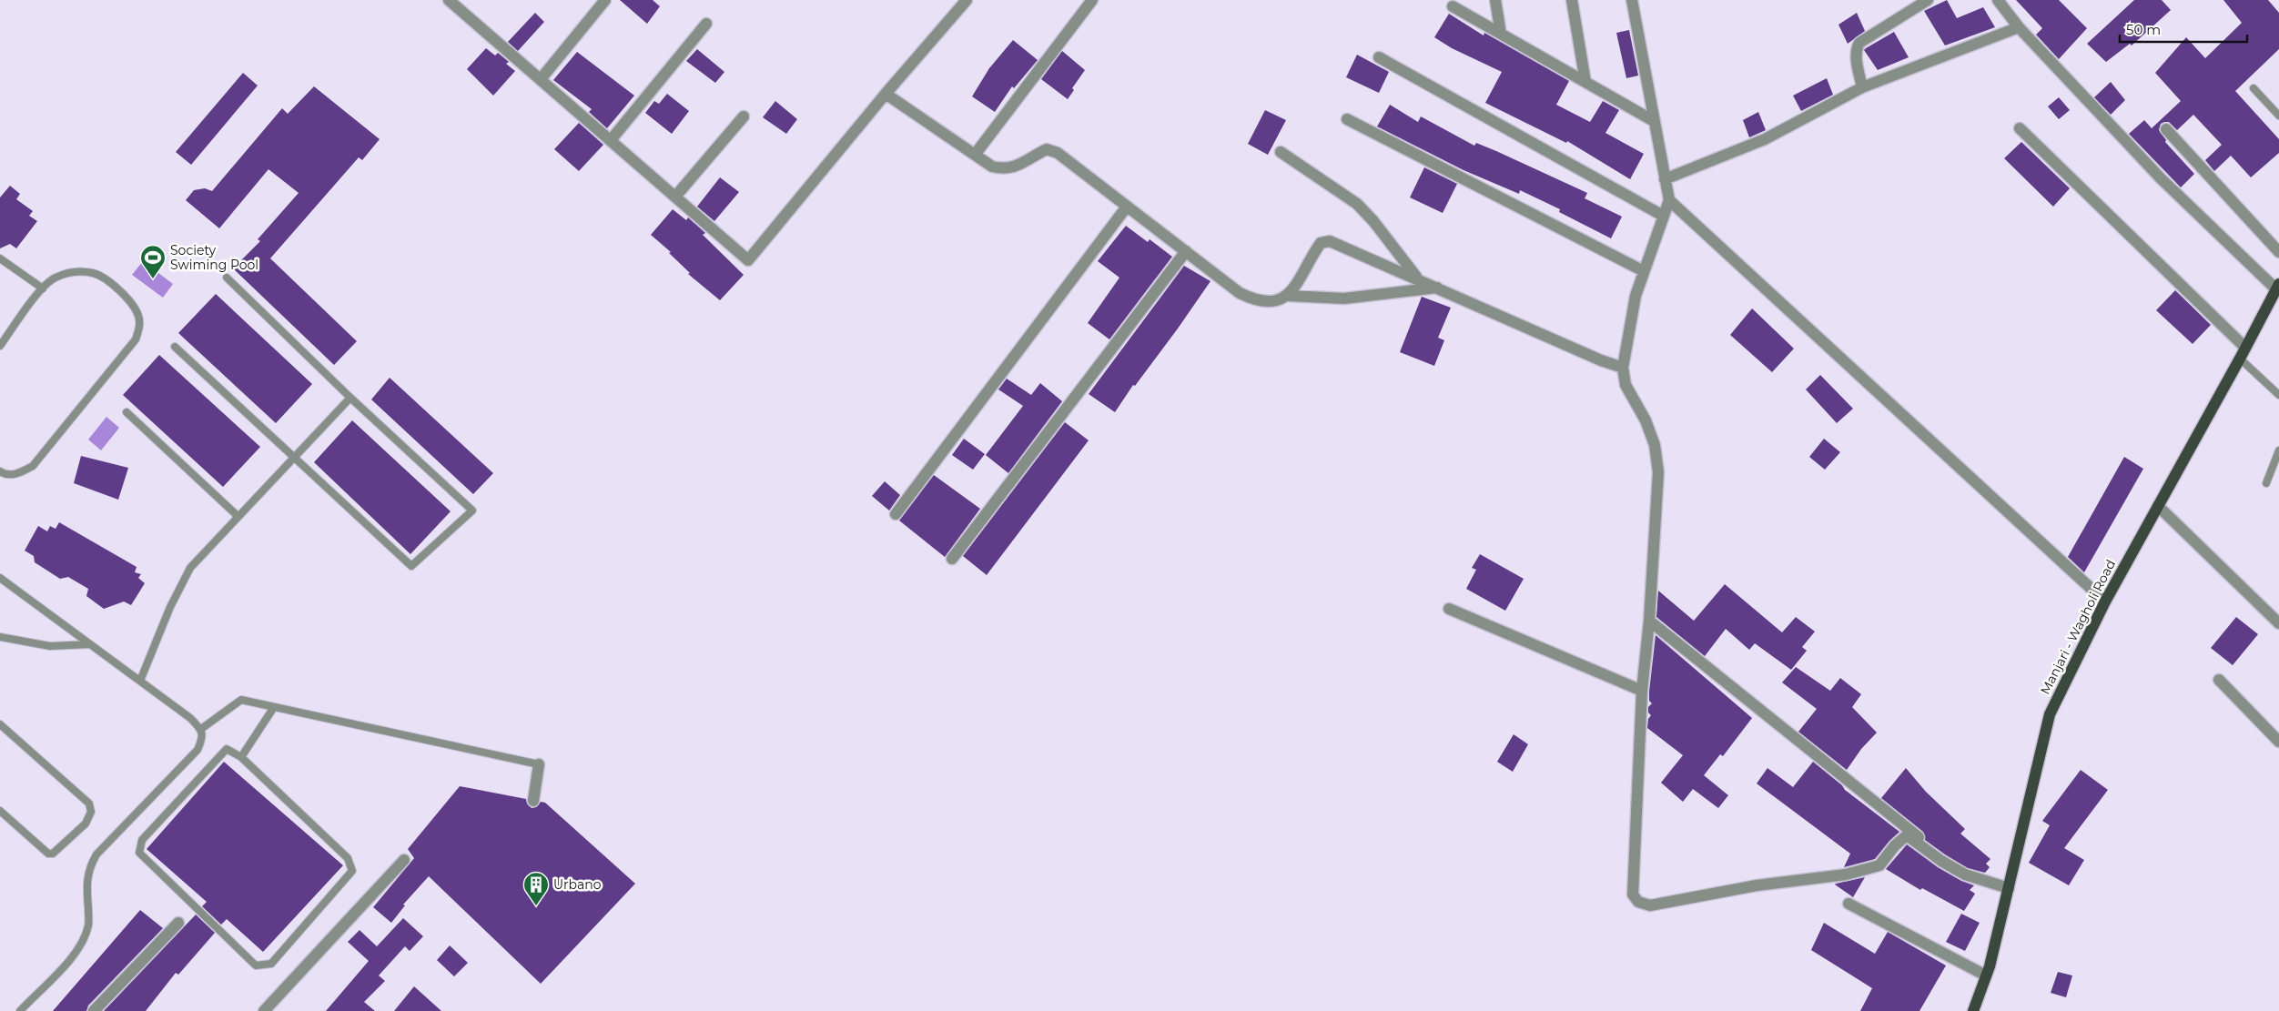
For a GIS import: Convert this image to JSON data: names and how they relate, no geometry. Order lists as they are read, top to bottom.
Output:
{
  "streets": {
    "main road": ["Manjari - Wagholi Road"]
  },
  "places": {
    "sports": ["Society Swiming Pool"],
    "building": ["Urbano"]
  },
  "scale_bar": "50 m"
}
